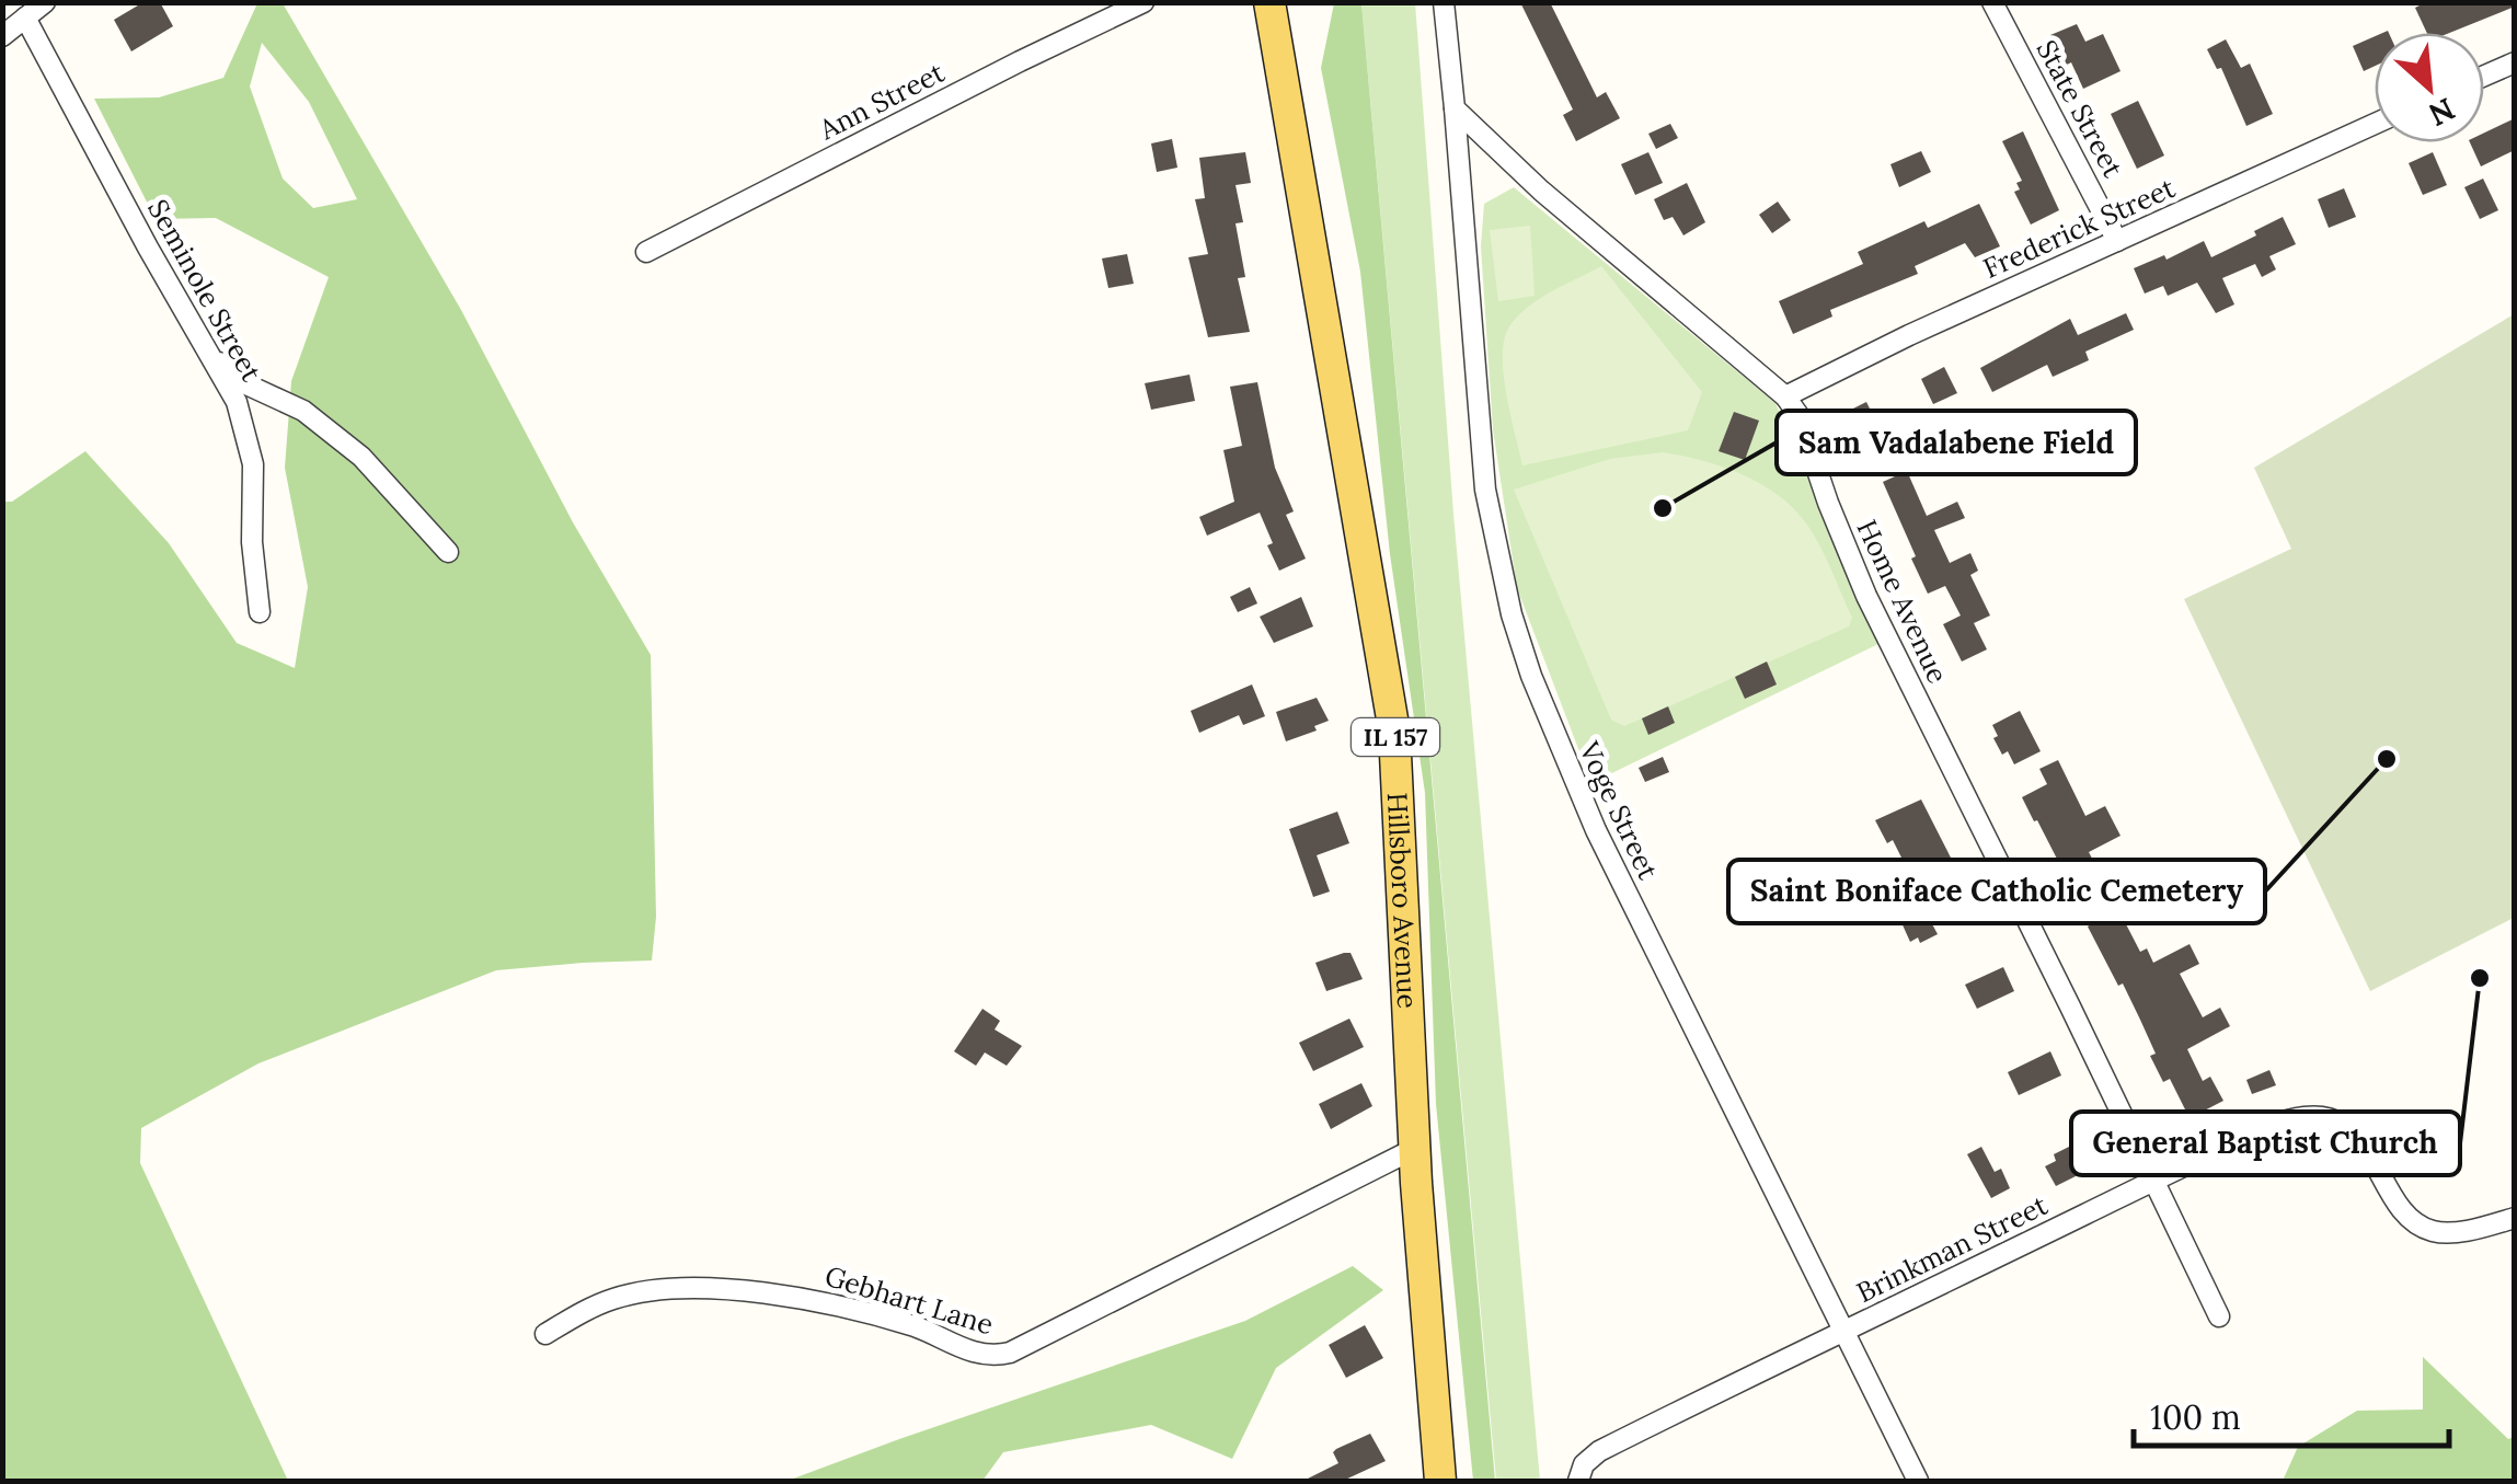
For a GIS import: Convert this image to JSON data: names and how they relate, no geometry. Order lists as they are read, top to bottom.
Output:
{
  "streets": {
    "main road": ["IL 157", "Hillsboro Avenue"],
    "street": [
      "Ann Street",
      "State Street",
      "Frederick Street",
      "Seminole Street",
      "Home Avenue",
      "Voge Street",
      "Brinkman Street",
      "Gebhart Lane"
    ]
  },
  "crossings": [
    ["State Street", "Frederick Street"],
    ["Frederick Street", "Home Avenue"],
    ["Home Avenue", "Voge Street"],
    ["Home Avenue", "Brinkman Street"],
    ["Voge Street", "Brinkman Street"],
    ["Hillsboro Avenue", "Gebhart Lane"]
  ],
  "places": ["Sam Vadalabene Field", "Saint Boniface Catholic Cemetery", "General Baptist Church"],
  "scale_bar": "100 m",
  "north": "bottom right"
}
